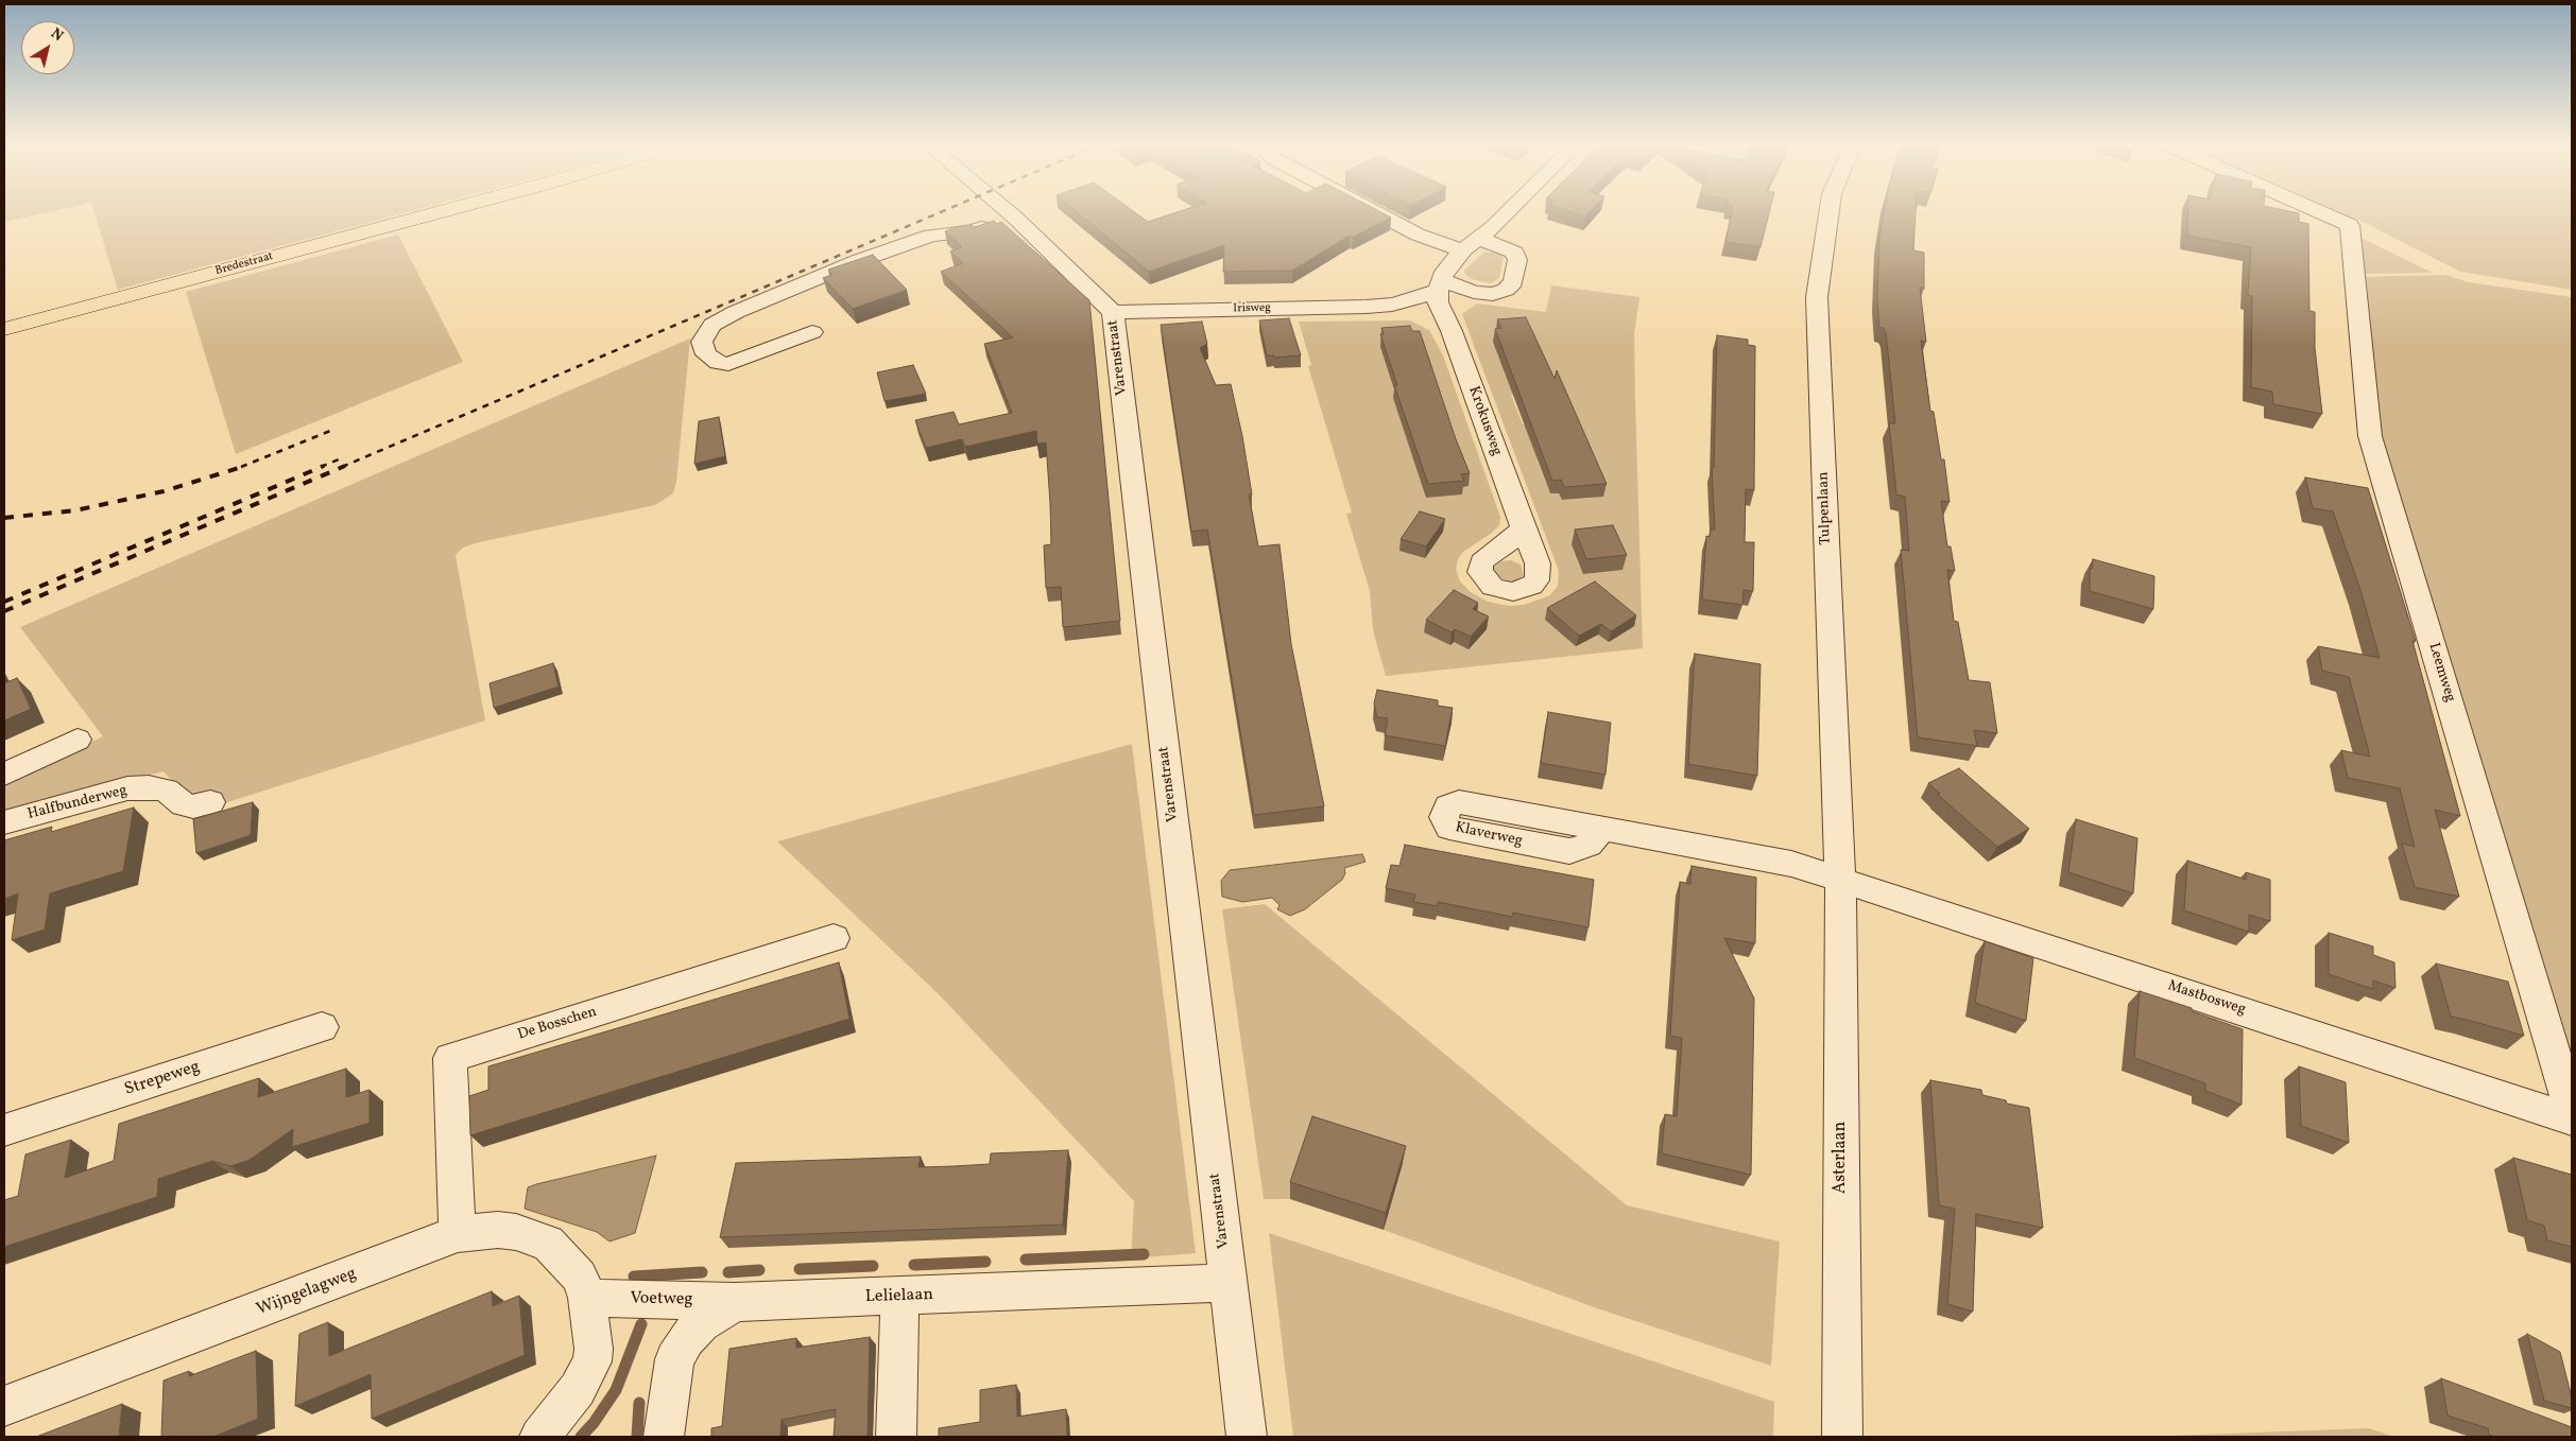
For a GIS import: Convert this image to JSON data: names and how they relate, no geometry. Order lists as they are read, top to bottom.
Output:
{
  "streets": {
    "main road": ["Bredestraat"],
    "street": [
      "Irisweg",
      "Varenstraat",
      "Krokusweg",
      "Tulpenlaan",
      "Leemweg",
      "Halfbunderweg",
      "Mastbosweg",
      "De Bosschen",
      "Strepeweg",
      "Asterlaan",
      "Wijngelagweg",
      "Lelielaan",
      "Voetweg"
    ]
  },
  "crossings": [
    ["Irisweg", "Varenstraat"],
    ["Irisweg", "Krokusweg"],
    ["Varenstraat", "Lelielaan"],
    ["Tulpenlaan", "Mastbosweg"],
    ["Tulpenlaan", "Asterlaan"],
    ["Mastbosweg", "Asterlaan"],
    ["De Bosschen", "Wijngelagweg"],
    ["Wijngelagweg", "Voetweg"],
    ["Lelielaan", "Voetweg"]
  ],
  "north": "top right"
}
